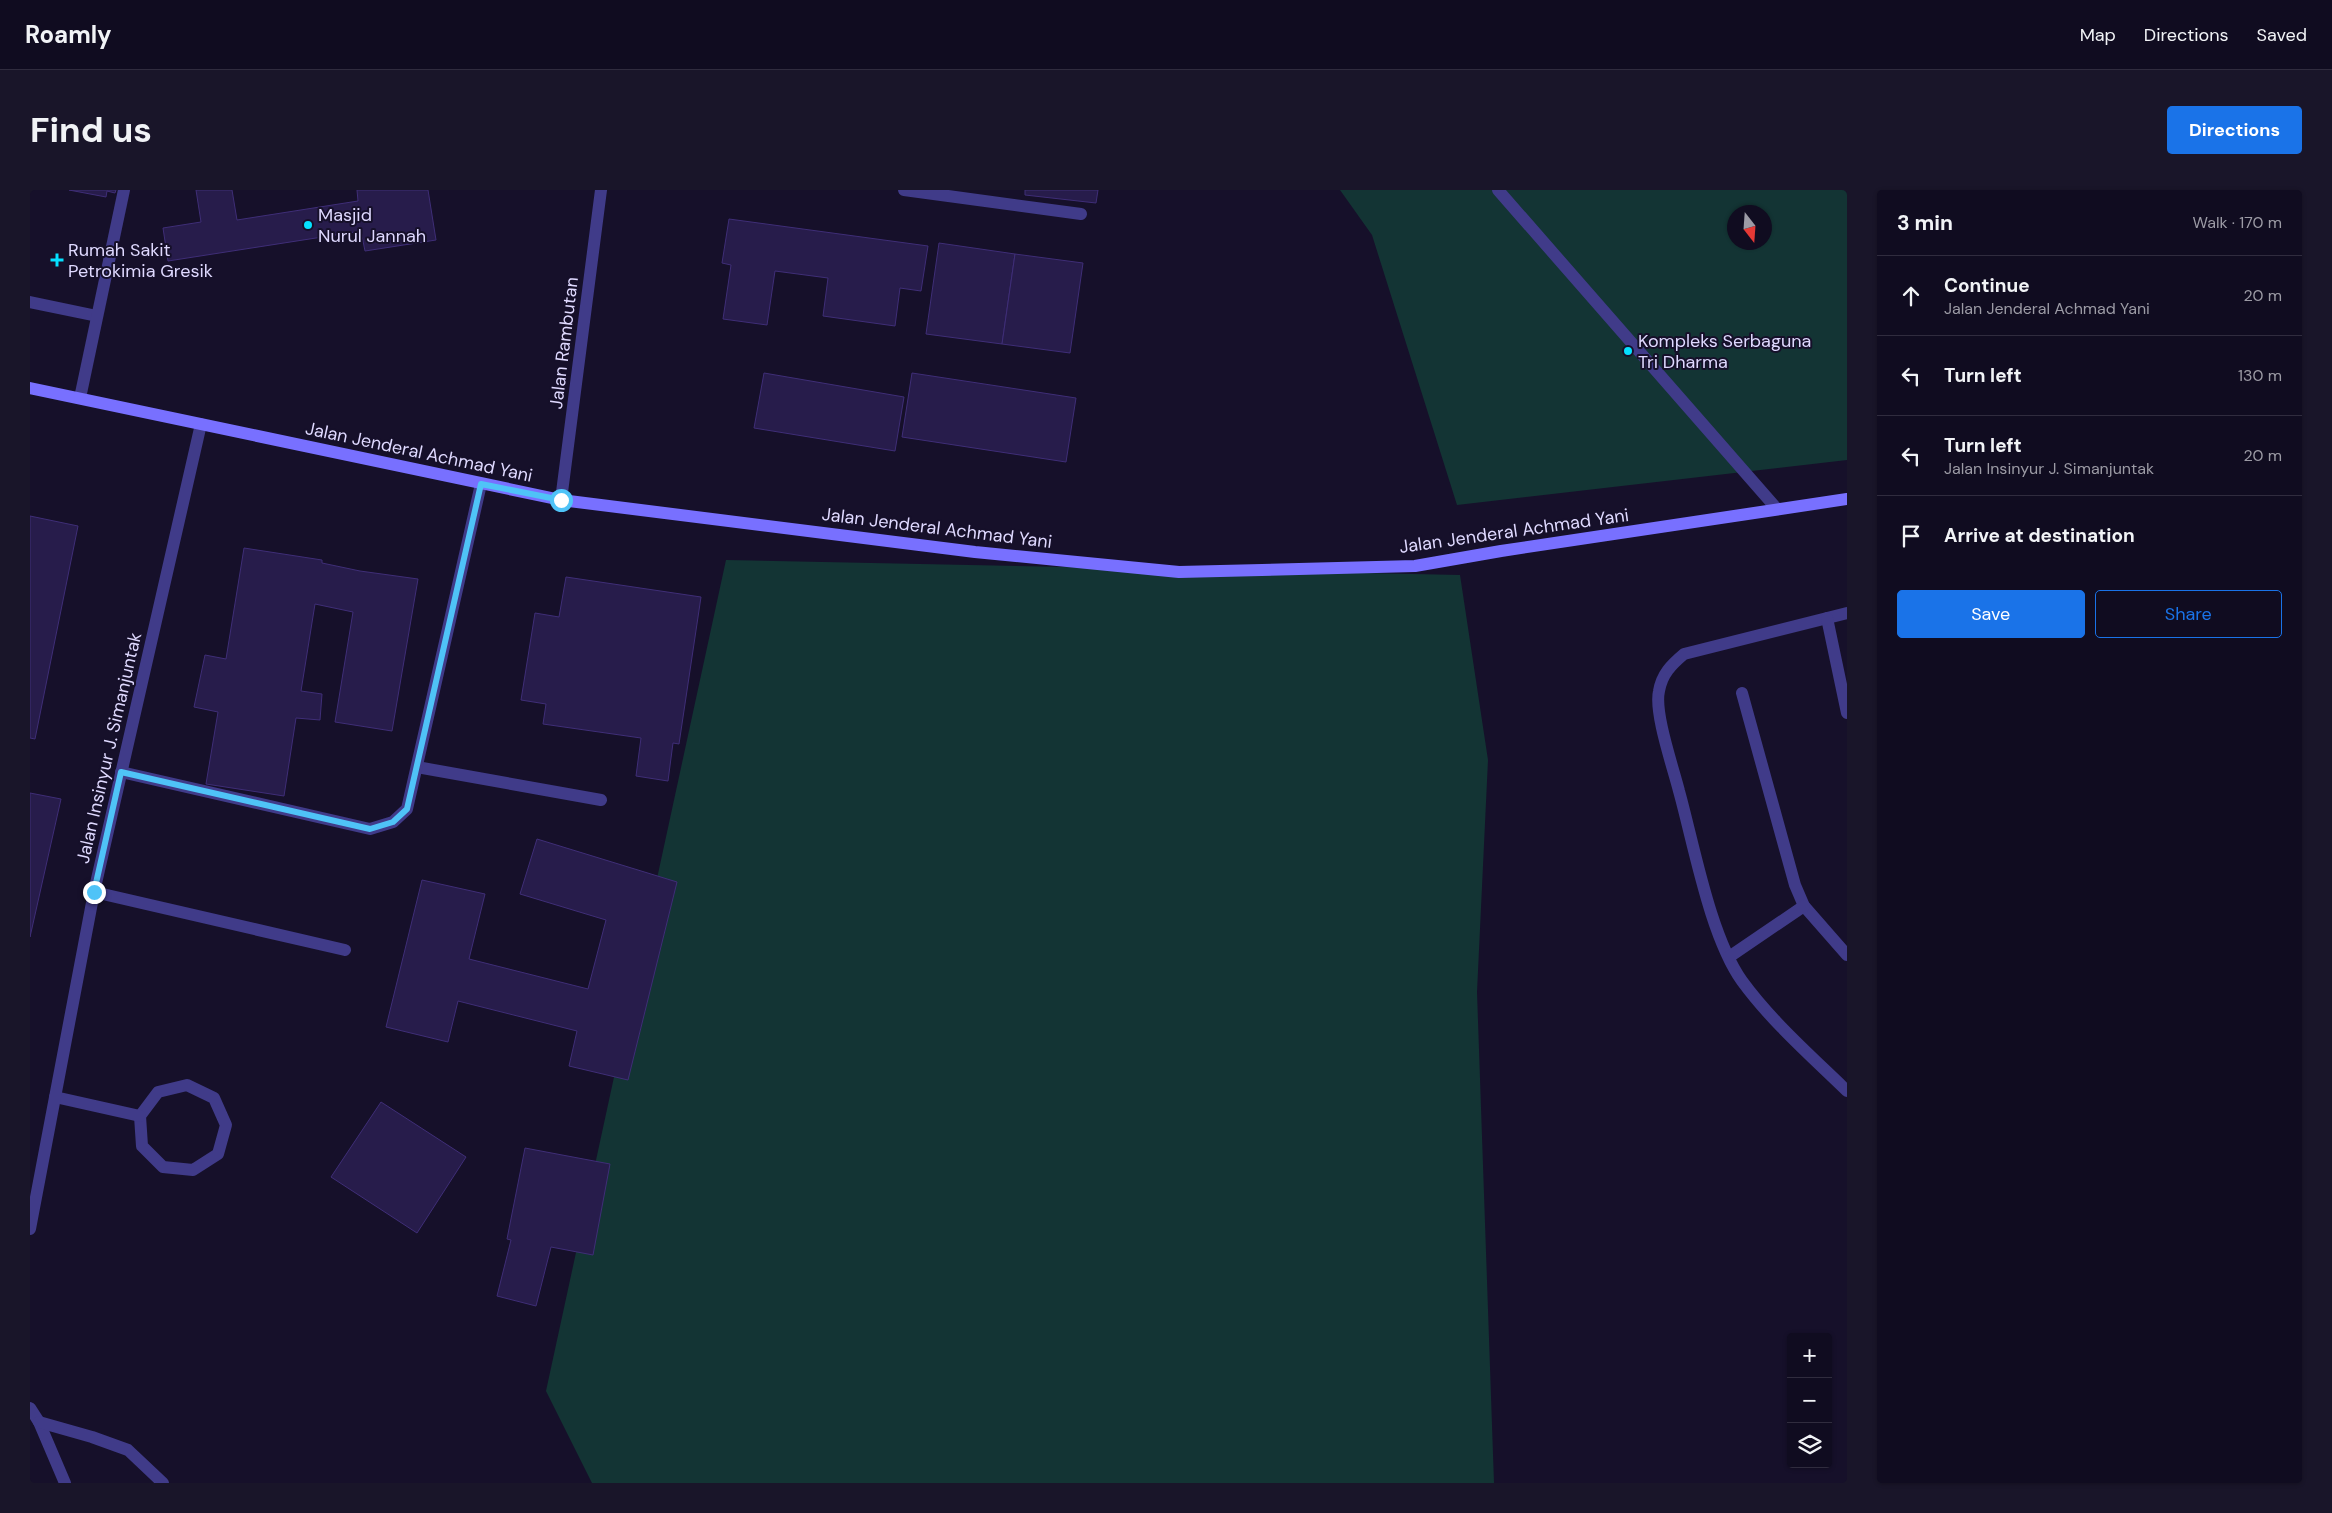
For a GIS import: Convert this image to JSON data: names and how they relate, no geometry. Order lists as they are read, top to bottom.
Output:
{
  "streets": {
    "main road": ["Jalan Jenderal Achmad Yani"],
    "street": ["Jalan Rambutan", "Jalan Insinyur J. Simanjuntak"]
  },
  "crossings": [
    ["Jalan Rambutan", "Jalan Jenderal Achmad Yani"],
    ["Jalan Jenderal Achmad Yani", "Jalan Insinyur J. Simanjuntak"]
  ],
  "places": {
    "other": ["Masjid Nurul Jannah", "Kompleks Serbaguna Tri Dharma"],
    "health": ["Rumah Sakit Petrokimia Gresik"]
  },
  "north": "bottom",
  "page": {
    "header": "Roamly",
    "nav": ["Map", "Directions", "Saved"],
    "buttons": [
      "Directions",
      ["Save", "Share"]
    ],
    "title": "Find us",
    "heading": ["3 min", "Walk · 170 m"],
    "list": [
      ["Continue", "Jalan Jenderal Achmad Yani", "20 m"],
      ["Turn left", "130 m"],
      ["Turn left", "Jalan Insinyur J. Simanjuntak", "20 m"],
      "Arrive at destination"
    ],
    "map_buttons": ["+", "−"]
  }
}
